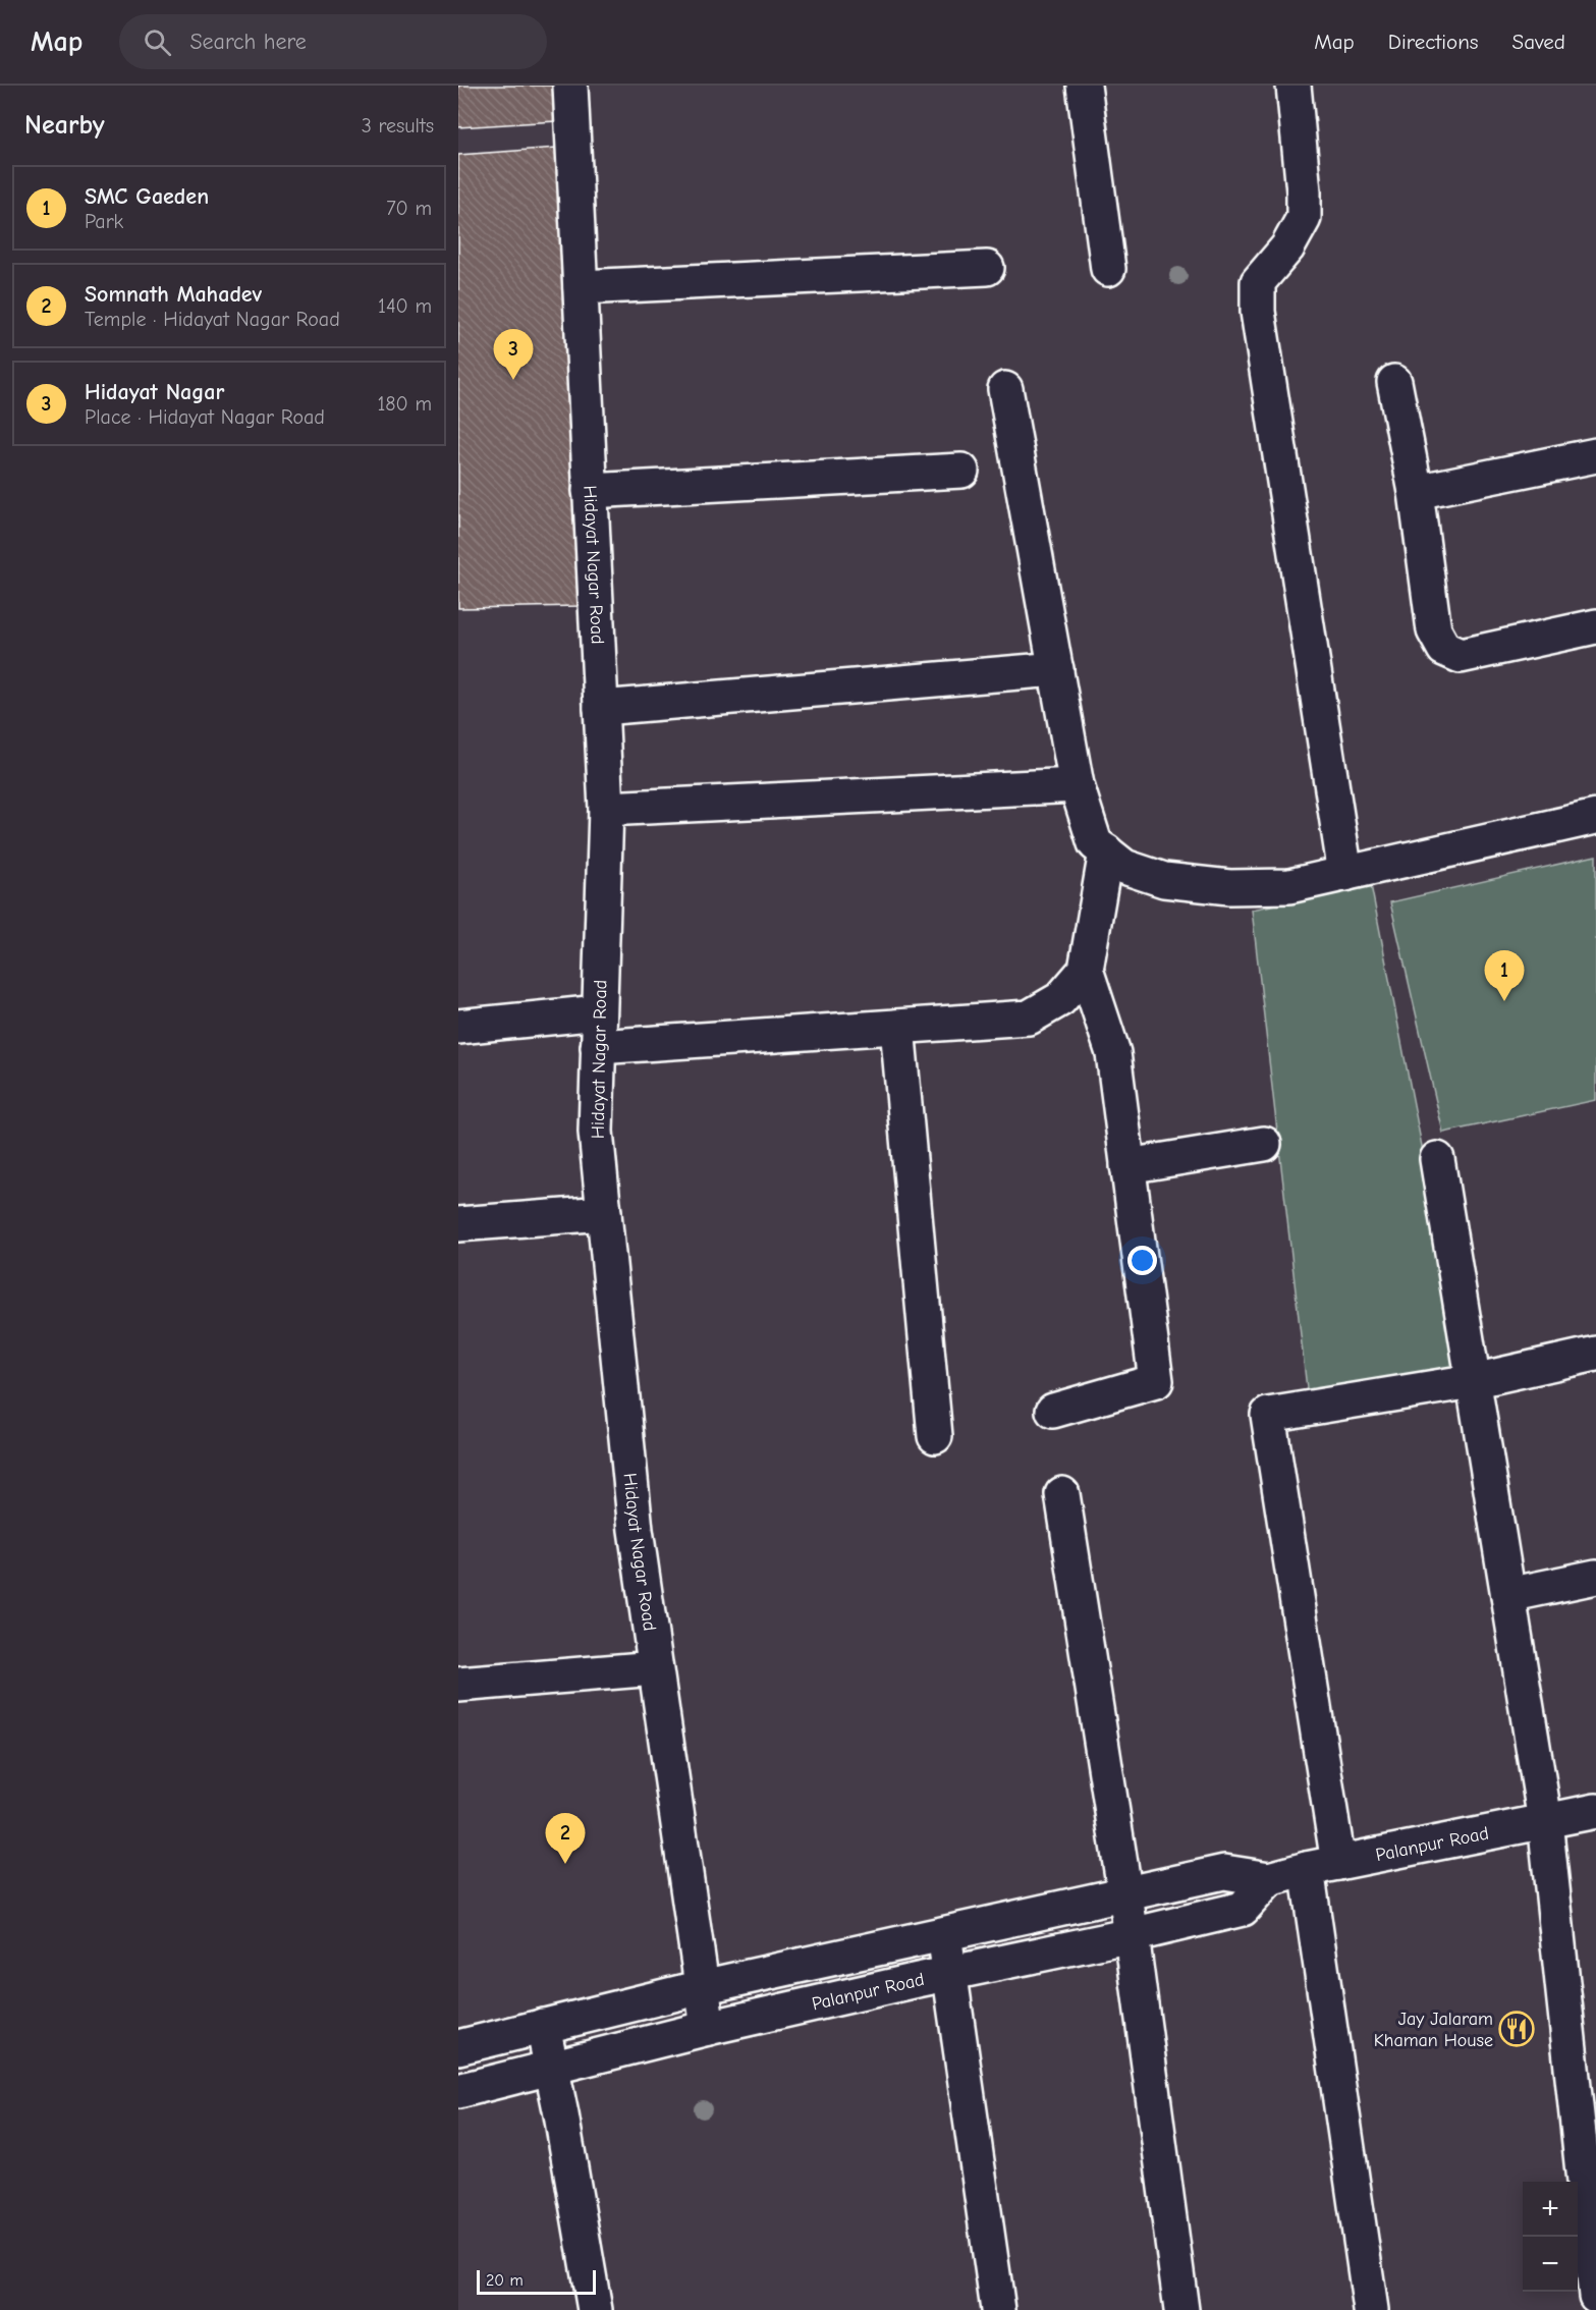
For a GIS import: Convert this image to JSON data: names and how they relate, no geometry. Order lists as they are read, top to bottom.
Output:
{
  "streets": {
    "street": ["Hidayat Nagar Road", "Palanpur Road"]
  },
  "crossings": [
    ["Hidayat Nagar Road", "Palanpur Road"]
  ],
  "places": {
    "restaurant": ["Jay Jalaram Khaman House"]
  },
  "scale_bar": "20 m",
  "page": {
    "header": "Map",
    "search": "Search here",
    "nav": ["Map", "Directions", "Saved"],
    "heading": ["Nearby", "3 results"],
    "list": [
      {
        "mark": "1",
        "name": "SMC Gaeden",
        "note": "Park",
        "value": "70 m"
      },
      {
        "mark": "2",
        "name": "Somnath Mahadev",
        "note": "Temple · Hidayat Nagar Road",
        "value": "140 m"
      },
      {
        "mark": "3",
        "name": "Hidayat Nagar",
        "note": "Place · Hidayat Nagar Road",
        "value": "180 m"
      }
    ],
    "pins": ["3", "1", "2"],
    "map_buttons": ["+", "−"],
    "scale": "20 m"
  }
}
